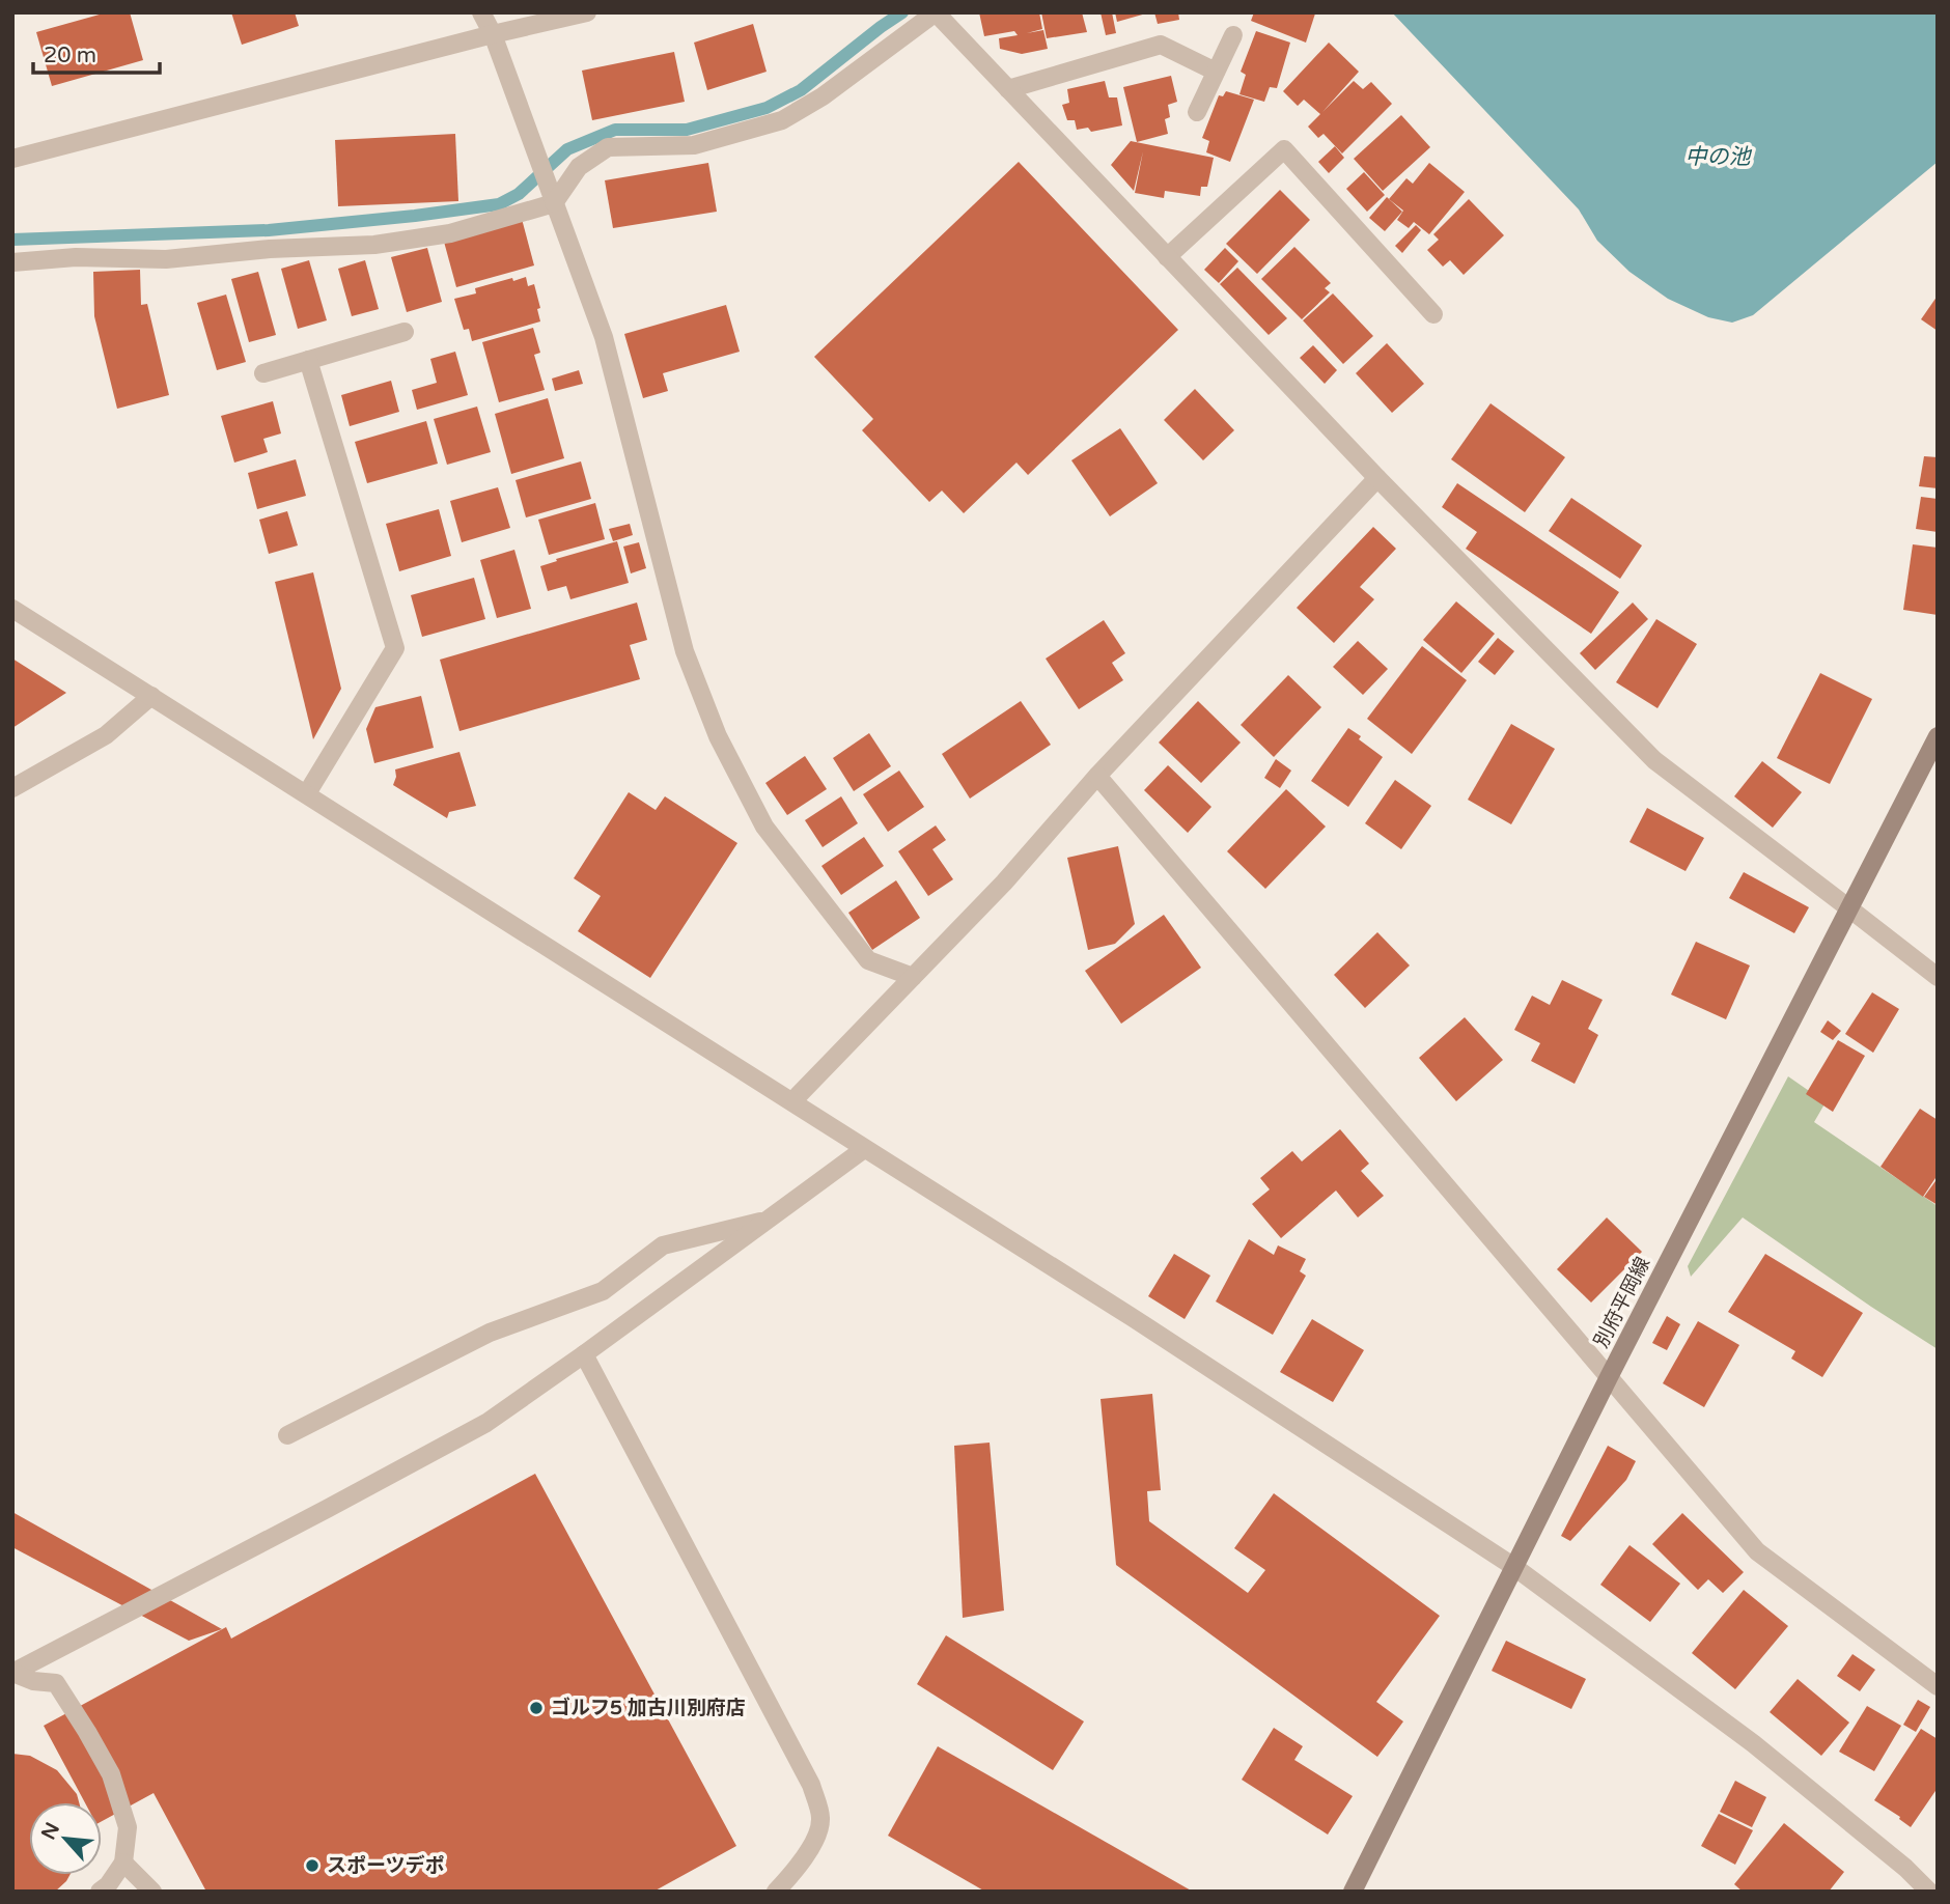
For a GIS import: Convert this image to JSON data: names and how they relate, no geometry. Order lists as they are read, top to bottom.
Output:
{
  "streets": {
    "main road": ["別府平岡線"]
  },
  "water": ["中の池"],
  "places": ["ゴルフ5 加古川別府店", "スポーツデポ"],
  "scale_bar": "20 m",
  "north": "top left"
}
